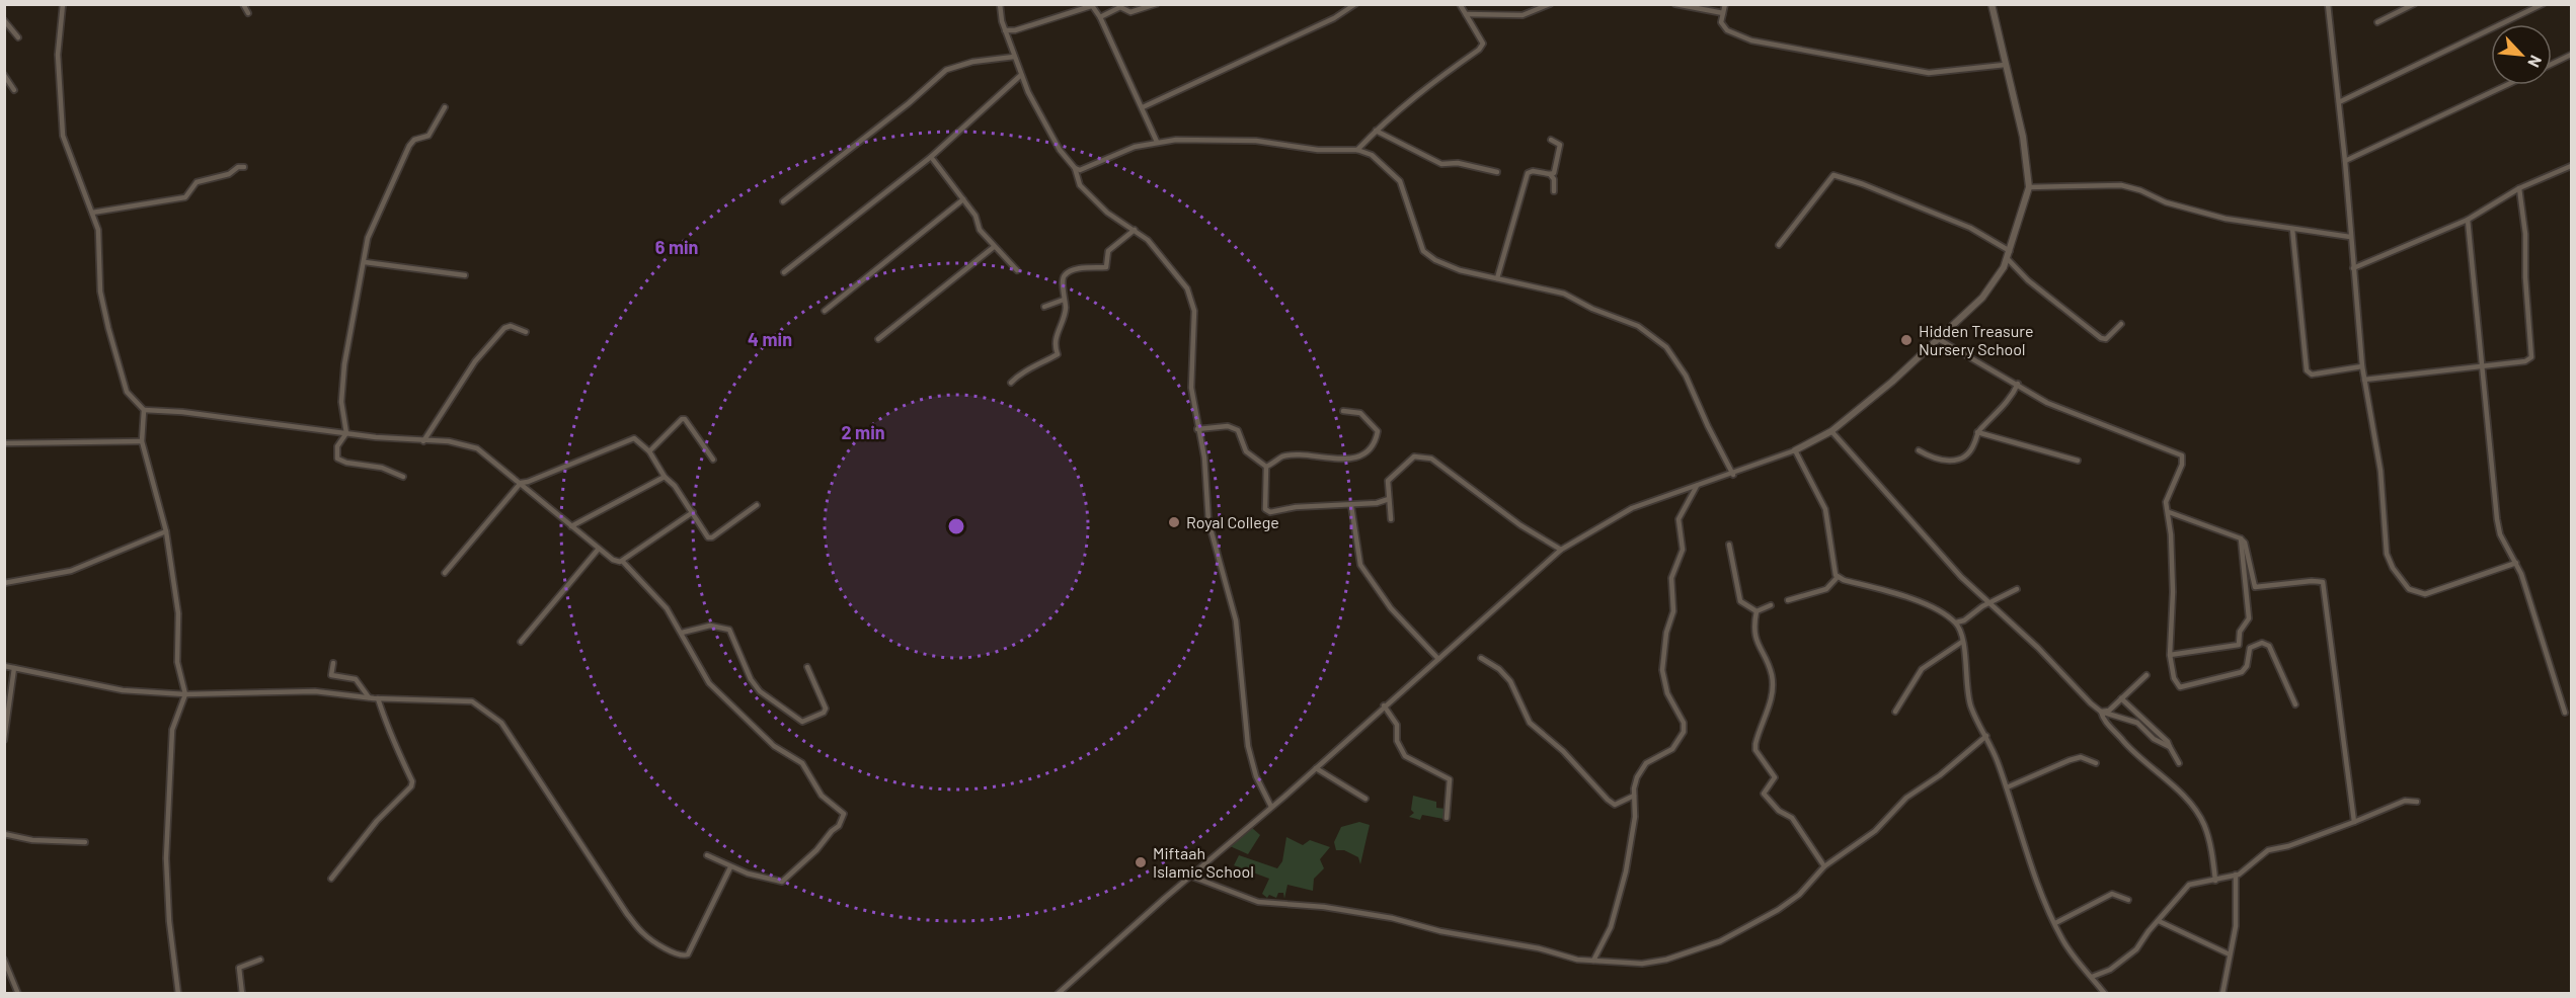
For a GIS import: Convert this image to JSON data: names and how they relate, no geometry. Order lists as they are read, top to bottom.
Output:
{
  "places": ["Hidden Treasure Nursery School", "Royal College", "Miftaah Islamic School"],
  "north": "bottom right",
  "rings": ["6 min", "4 min", "2 min"]
}
